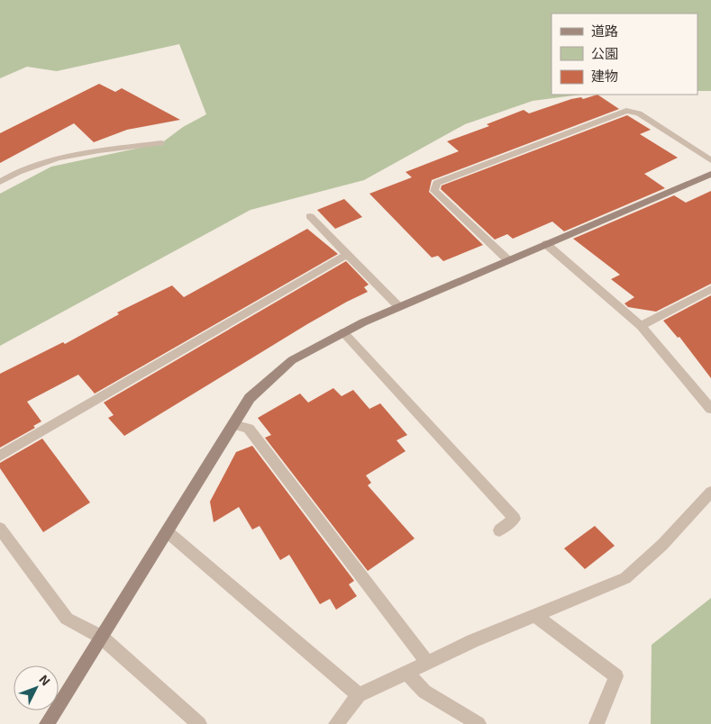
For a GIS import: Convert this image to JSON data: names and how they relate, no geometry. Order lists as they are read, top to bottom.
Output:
{
  "legend": ["道路", "公園", "建物"],
  "north": "top right"
}
